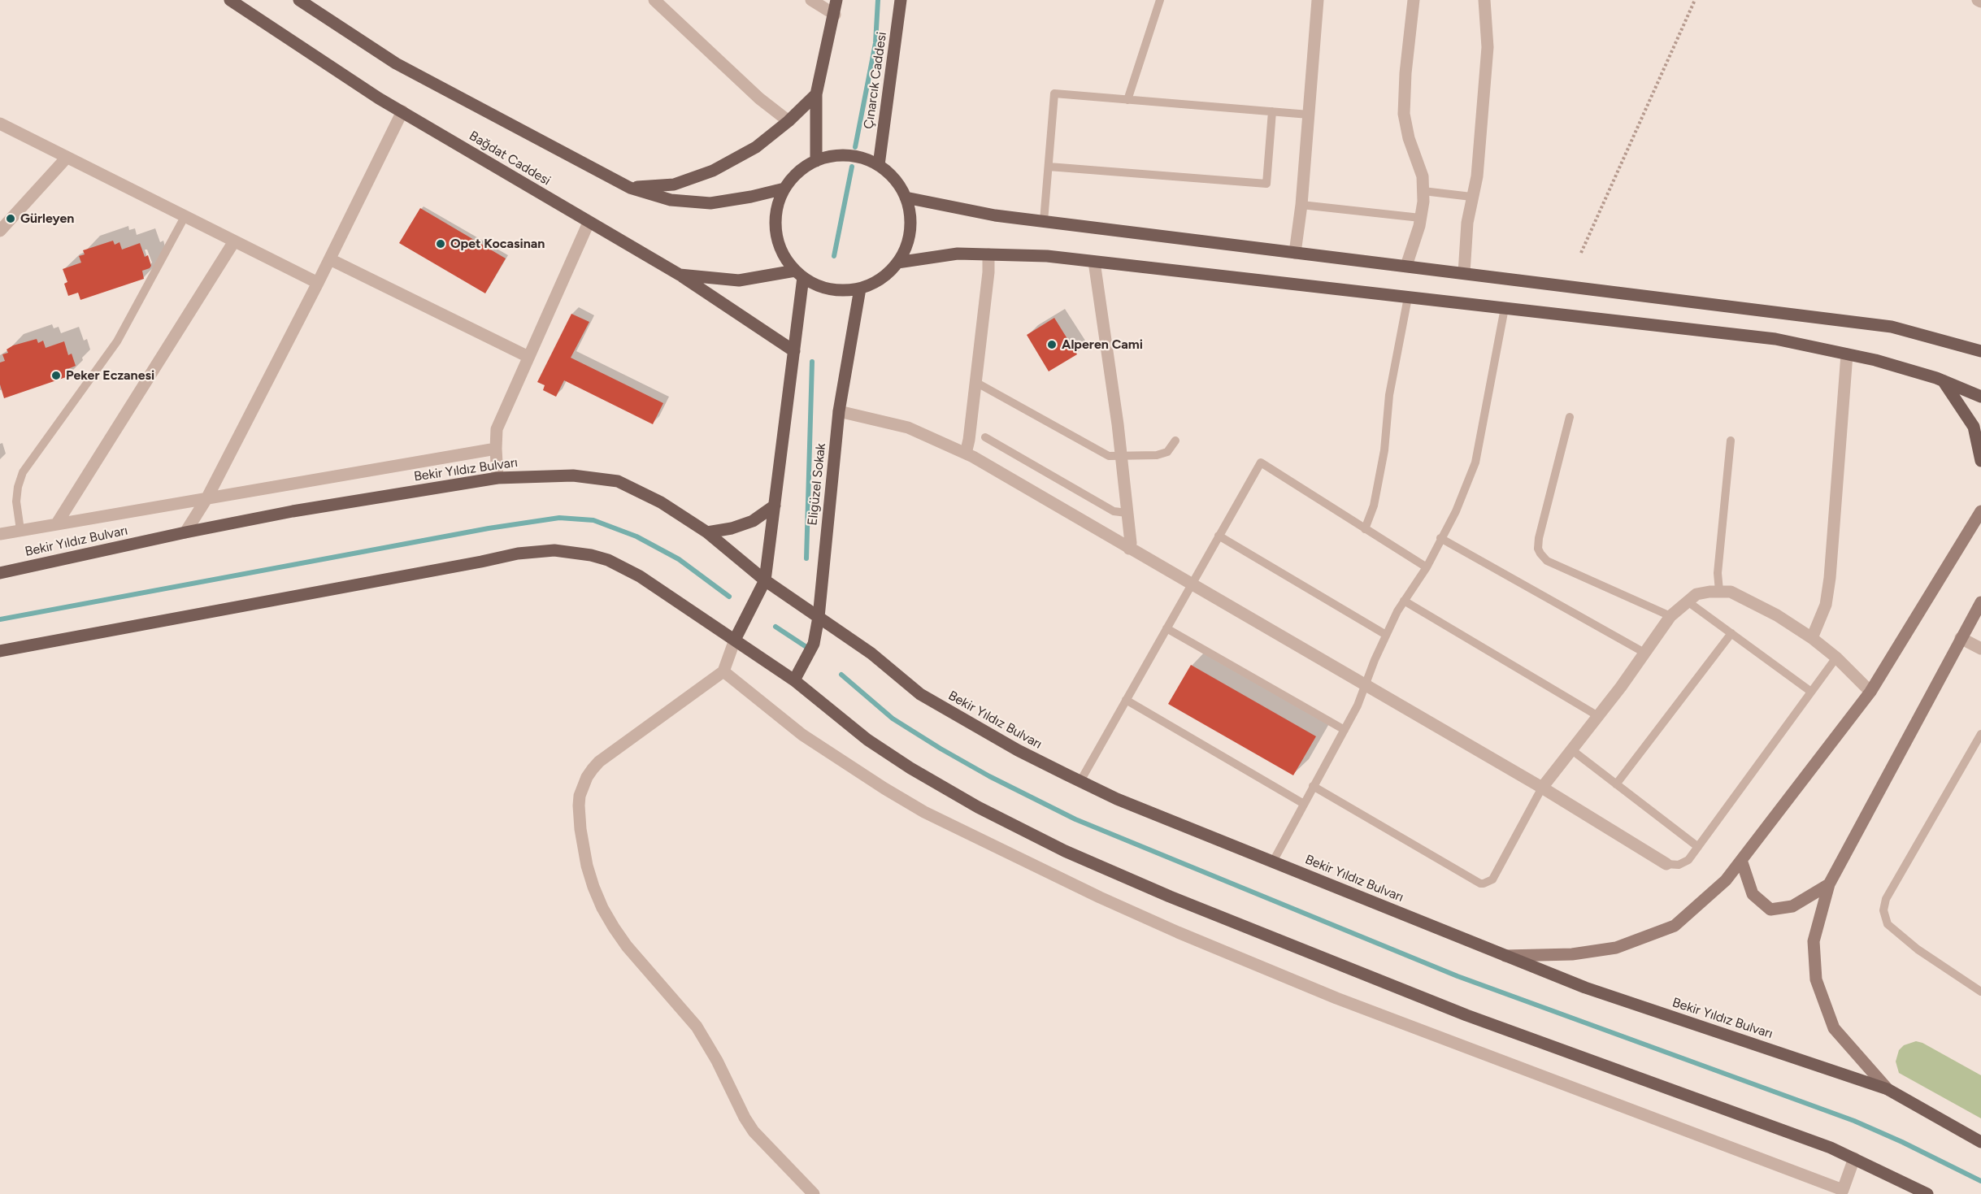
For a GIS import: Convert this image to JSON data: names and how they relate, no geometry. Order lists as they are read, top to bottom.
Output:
{
  "streets": {
    "main road": [
      "Çınarcık Caddesi",
      "Bağdat Caddesi",
      "Bekir Yıldız Bulvarı",
      "Eligüzel Sokak"
    ]
  },
  "crossings": [
    ["Çınarcık Caddesi", "Bağdat Caddesi"],
    ["Çınarcık Caddesi", "Eligüzel Sokak"],
    ["Bağdat Caddesi", "Eligüzel Sokak"],
    ["Bekir Yıldız Bulvarı", "Eligüzel Sokak"]
  ],
  "places": [
    "Gürleyen",
    "Opet Kocasinan",
    "Alperen Cami",
    "Peker Eczanesi"
  ]
}
